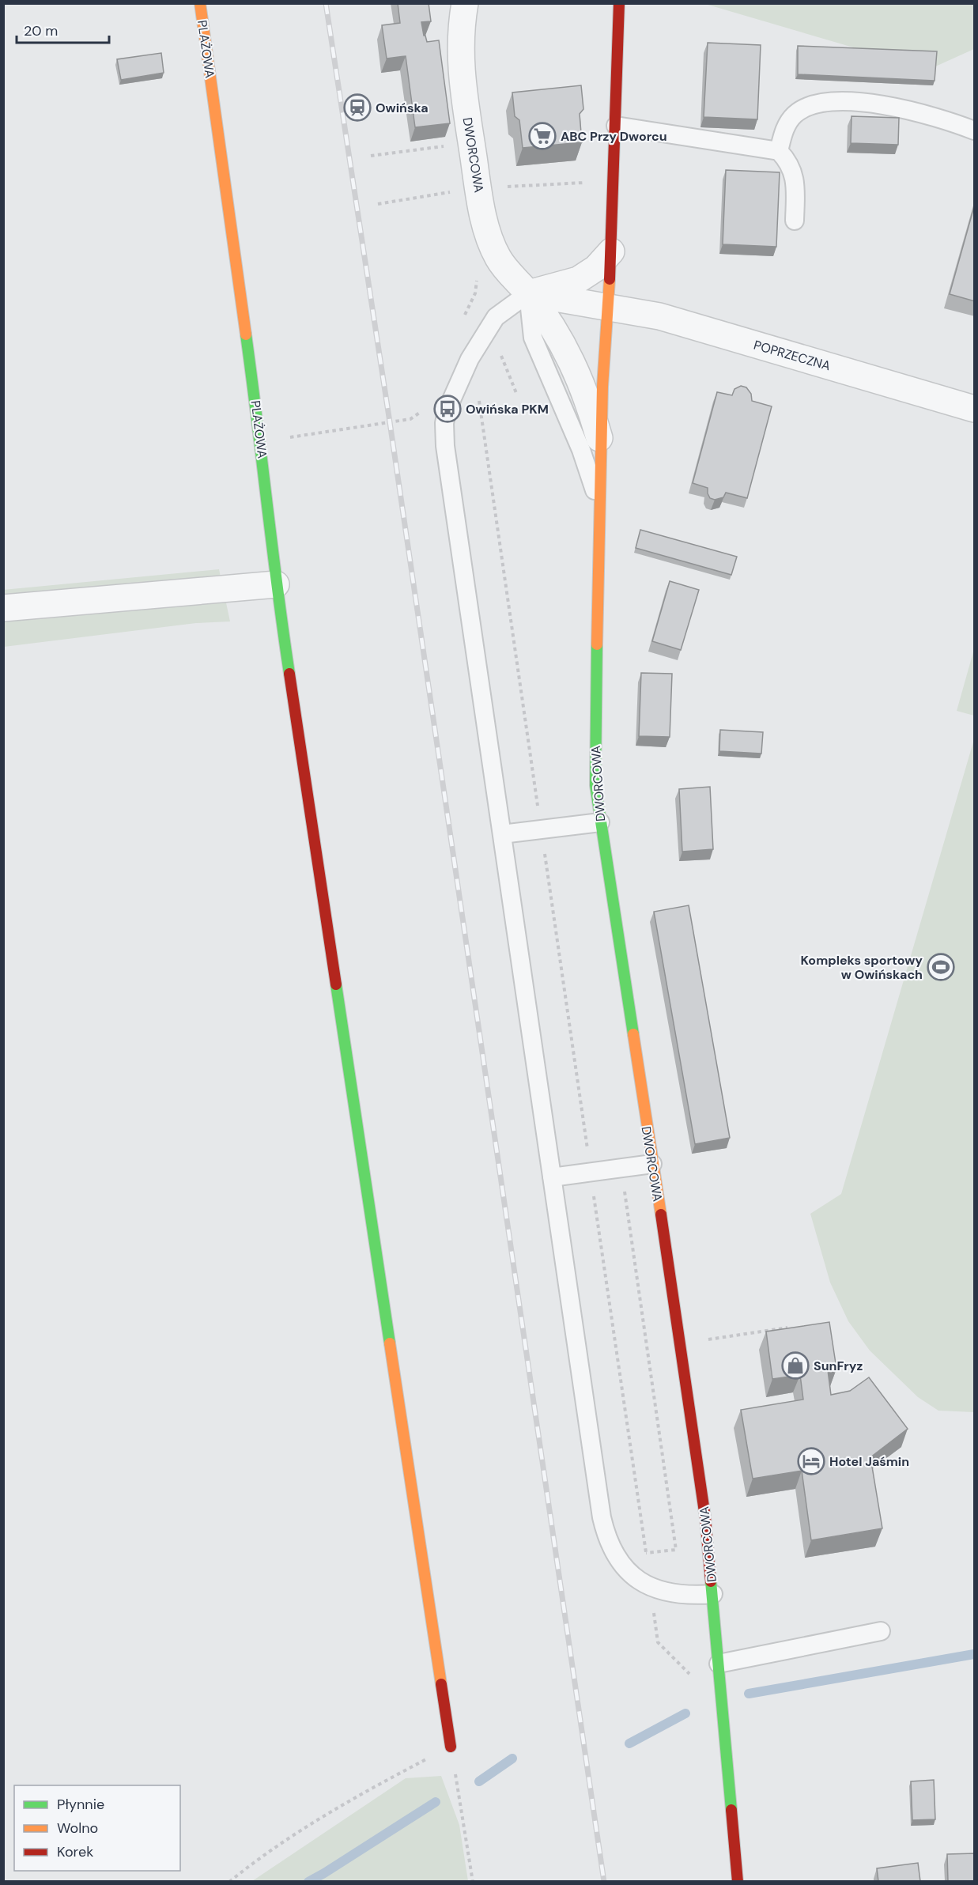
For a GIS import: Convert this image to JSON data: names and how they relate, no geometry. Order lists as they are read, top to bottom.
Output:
{
  "streets": {
    "street": ["PLAŻOWA", "DWORCOWA", "POPRZECZNA"]
  },
  "crossings": [
    ["DWORCOWA", "POPRZECZNA"]
  ],
  "places": {
    "station": ["Owińska"],
    "supermarket": ["ABC Przy Dworcu"],
    "bus stop": ["Owińska PKM"],
    "sports": ["Kompleks sportowy w Owińskach"],
    "shop": ["SunFryz"],
    "hotel": ["Hotel Jaśmin"]
  },
  "legend": ["Płynnie", "Wolno", "Korek"],
  "scale_bar": "20 m"
}
